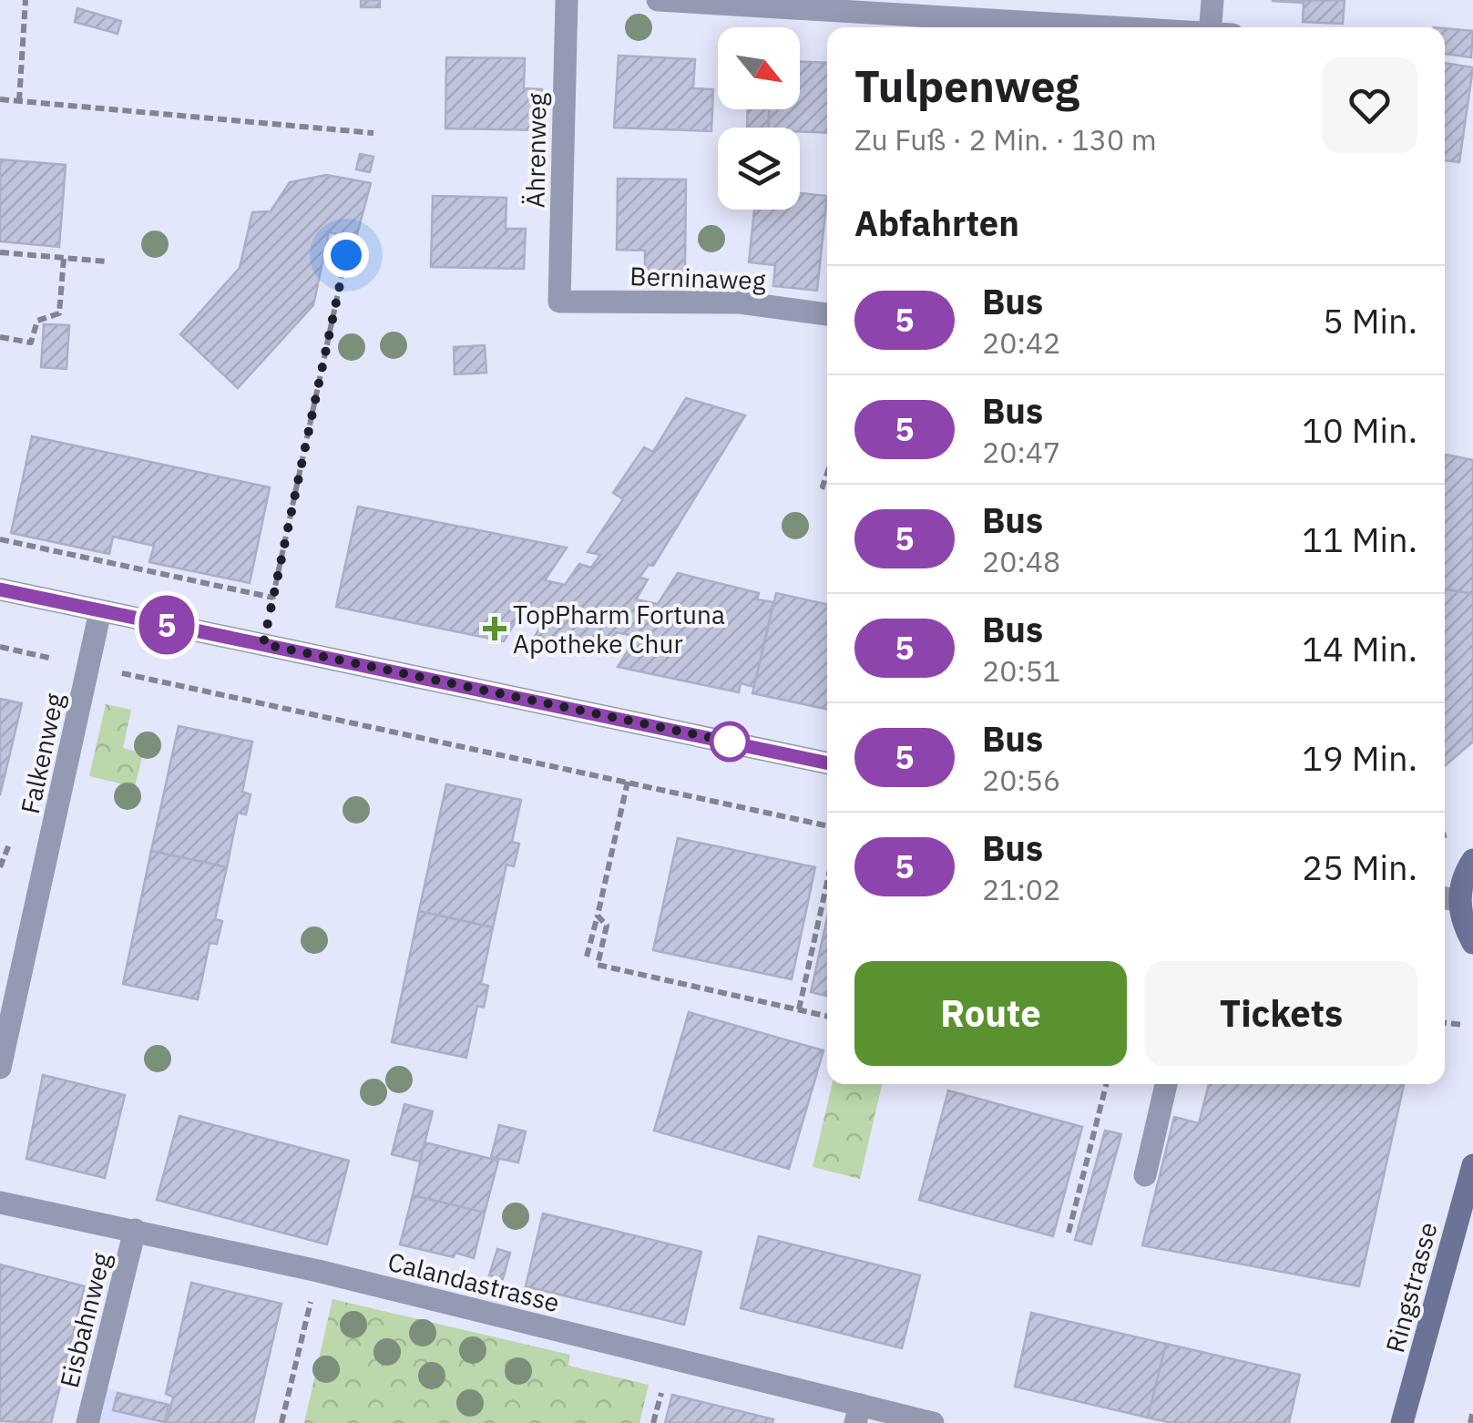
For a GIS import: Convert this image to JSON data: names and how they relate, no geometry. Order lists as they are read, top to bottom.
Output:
{
  "streets": {
    "main road": ["Ringstrasse"],
    "street": [
      "Ährenweg",
      "Berninaweg",
      "Falkenweg",
      "Calandastrasse",
      "Eisbahnweg"
    ]
  },
  "crossings": [
    ["Ährenweg", "Berninaweg"],
    ["Calandastrasse", "Eisbahnweg"]
  ],
  "places": {
    "health": ["TopPharm Fortuna Apotheke Chur"]
  },
  "lines": ["bus line 5"],
  "north": "bottom right",
  "page": {
    "on_map": "5",
    "heading": [
      ["Tulpenweg", "Zu Fuß · 2 Min. · 130 m"],
      "Abfahrten"
    ],
    "list": [
      {
        "mark": "5",
        "name": "Bus",
        "note": "20:42",
        "value": "5 Min."
      },
      {
        "mark": "5",
        "name": "Bus",
        "note": "20:47",
        "value": "10 Min."
      },
      {
        "mark": "5",
        "name": "Bus",
        "note": "20:48",
        "value": "11 Min."
      },
      {
        "mark": "5",
        "name": "Bus",
        "note": "20:51",
        "value": "14 Min."
      },
      {
        "mark": "5",
        "name": "Bus",
        "note": "20:56",
        "value": "19 Min."
      },
      {
        "mark": "5",
        "name": "Bus",
        "note": "21:02",
        "value": "25 Min."
      }
    ],
    "buttons": ["Route", "Tickets"]
  }
}
